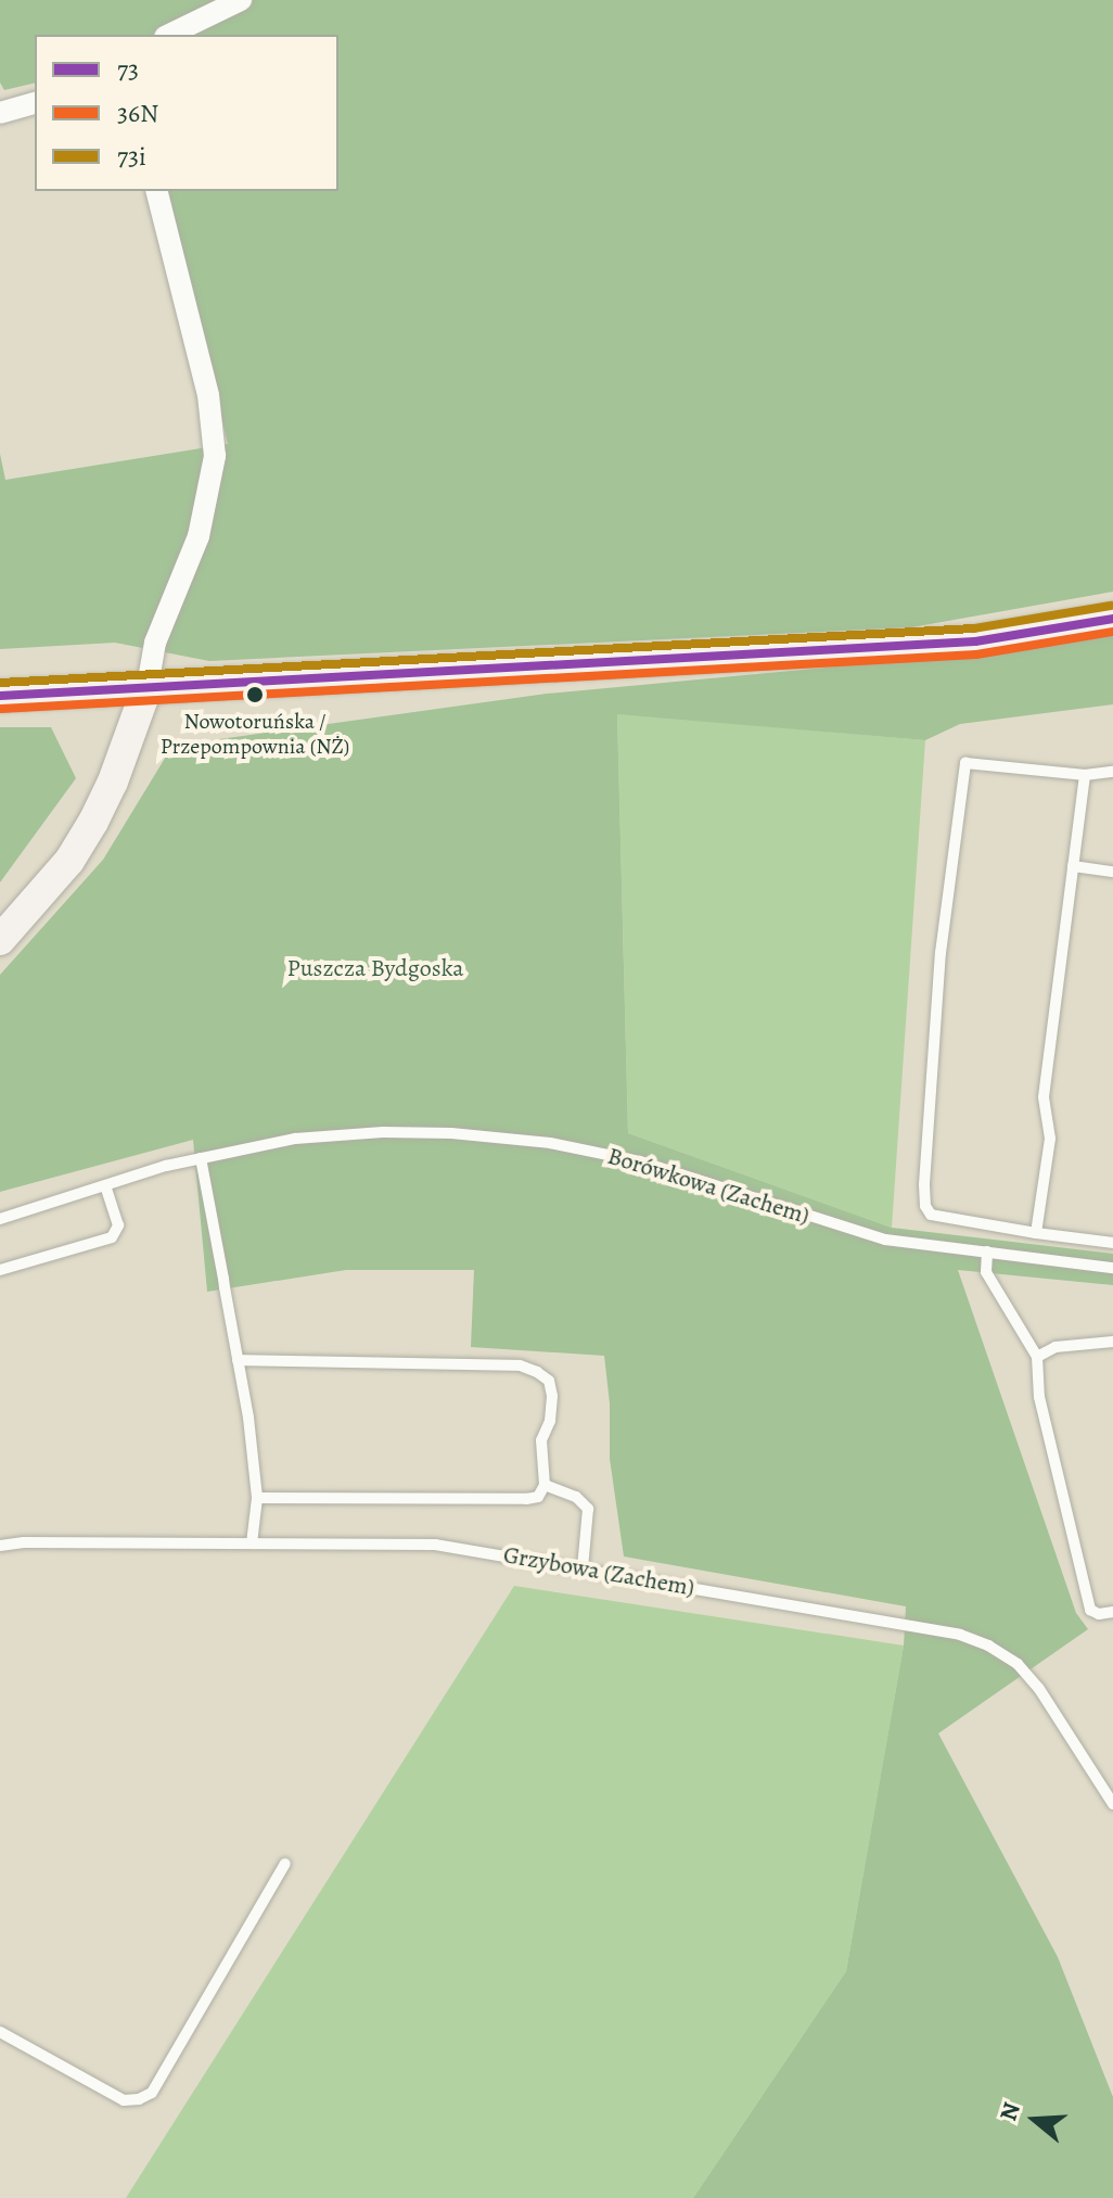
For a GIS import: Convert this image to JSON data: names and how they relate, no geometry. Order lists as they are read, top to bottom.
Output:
{
  "streets": {
    "lane": ["Borówkowa (Zachem)", "Grzybowa (Zachem)"]
  },
  "parks": ["Puszcza Bydgoska"],
  "places": ["Nowotoruńska / Przepompownia (NŻ)"],
  "lines": ["transit line 73i", "transit line 73", "transit line 36N"],
  "legend": ["73", "36N", "73i"],
  "north": "left"
}
